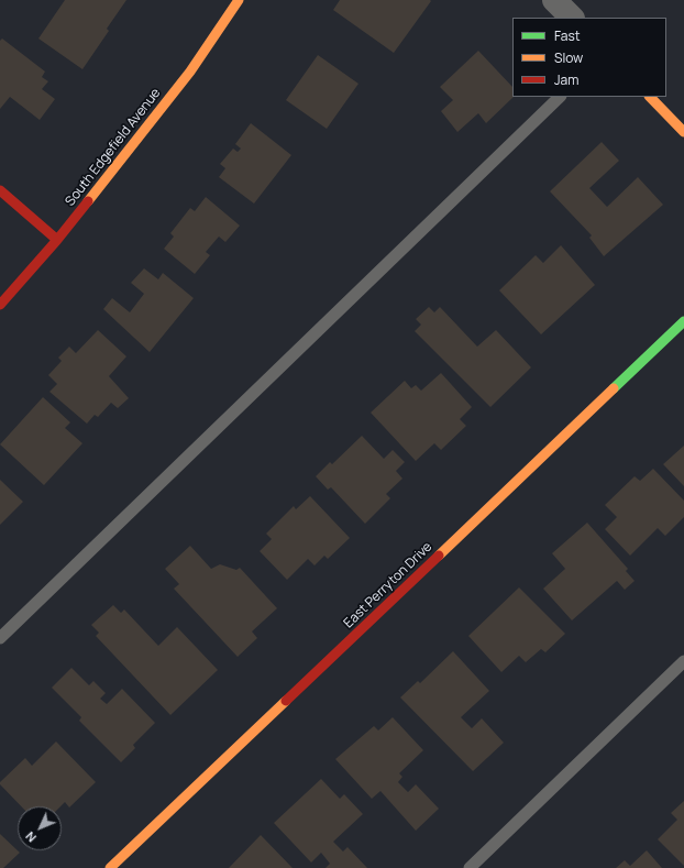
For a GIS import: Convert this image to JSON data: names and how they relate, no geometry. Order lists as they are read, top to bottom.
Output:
{
  "streets": {
    "street": ["South Edgefield Avenue", "East Perryton Drive"]
  },
  "legend": ["Fast", "Slow", "Jam"],
  "north": "bottom left"
}
